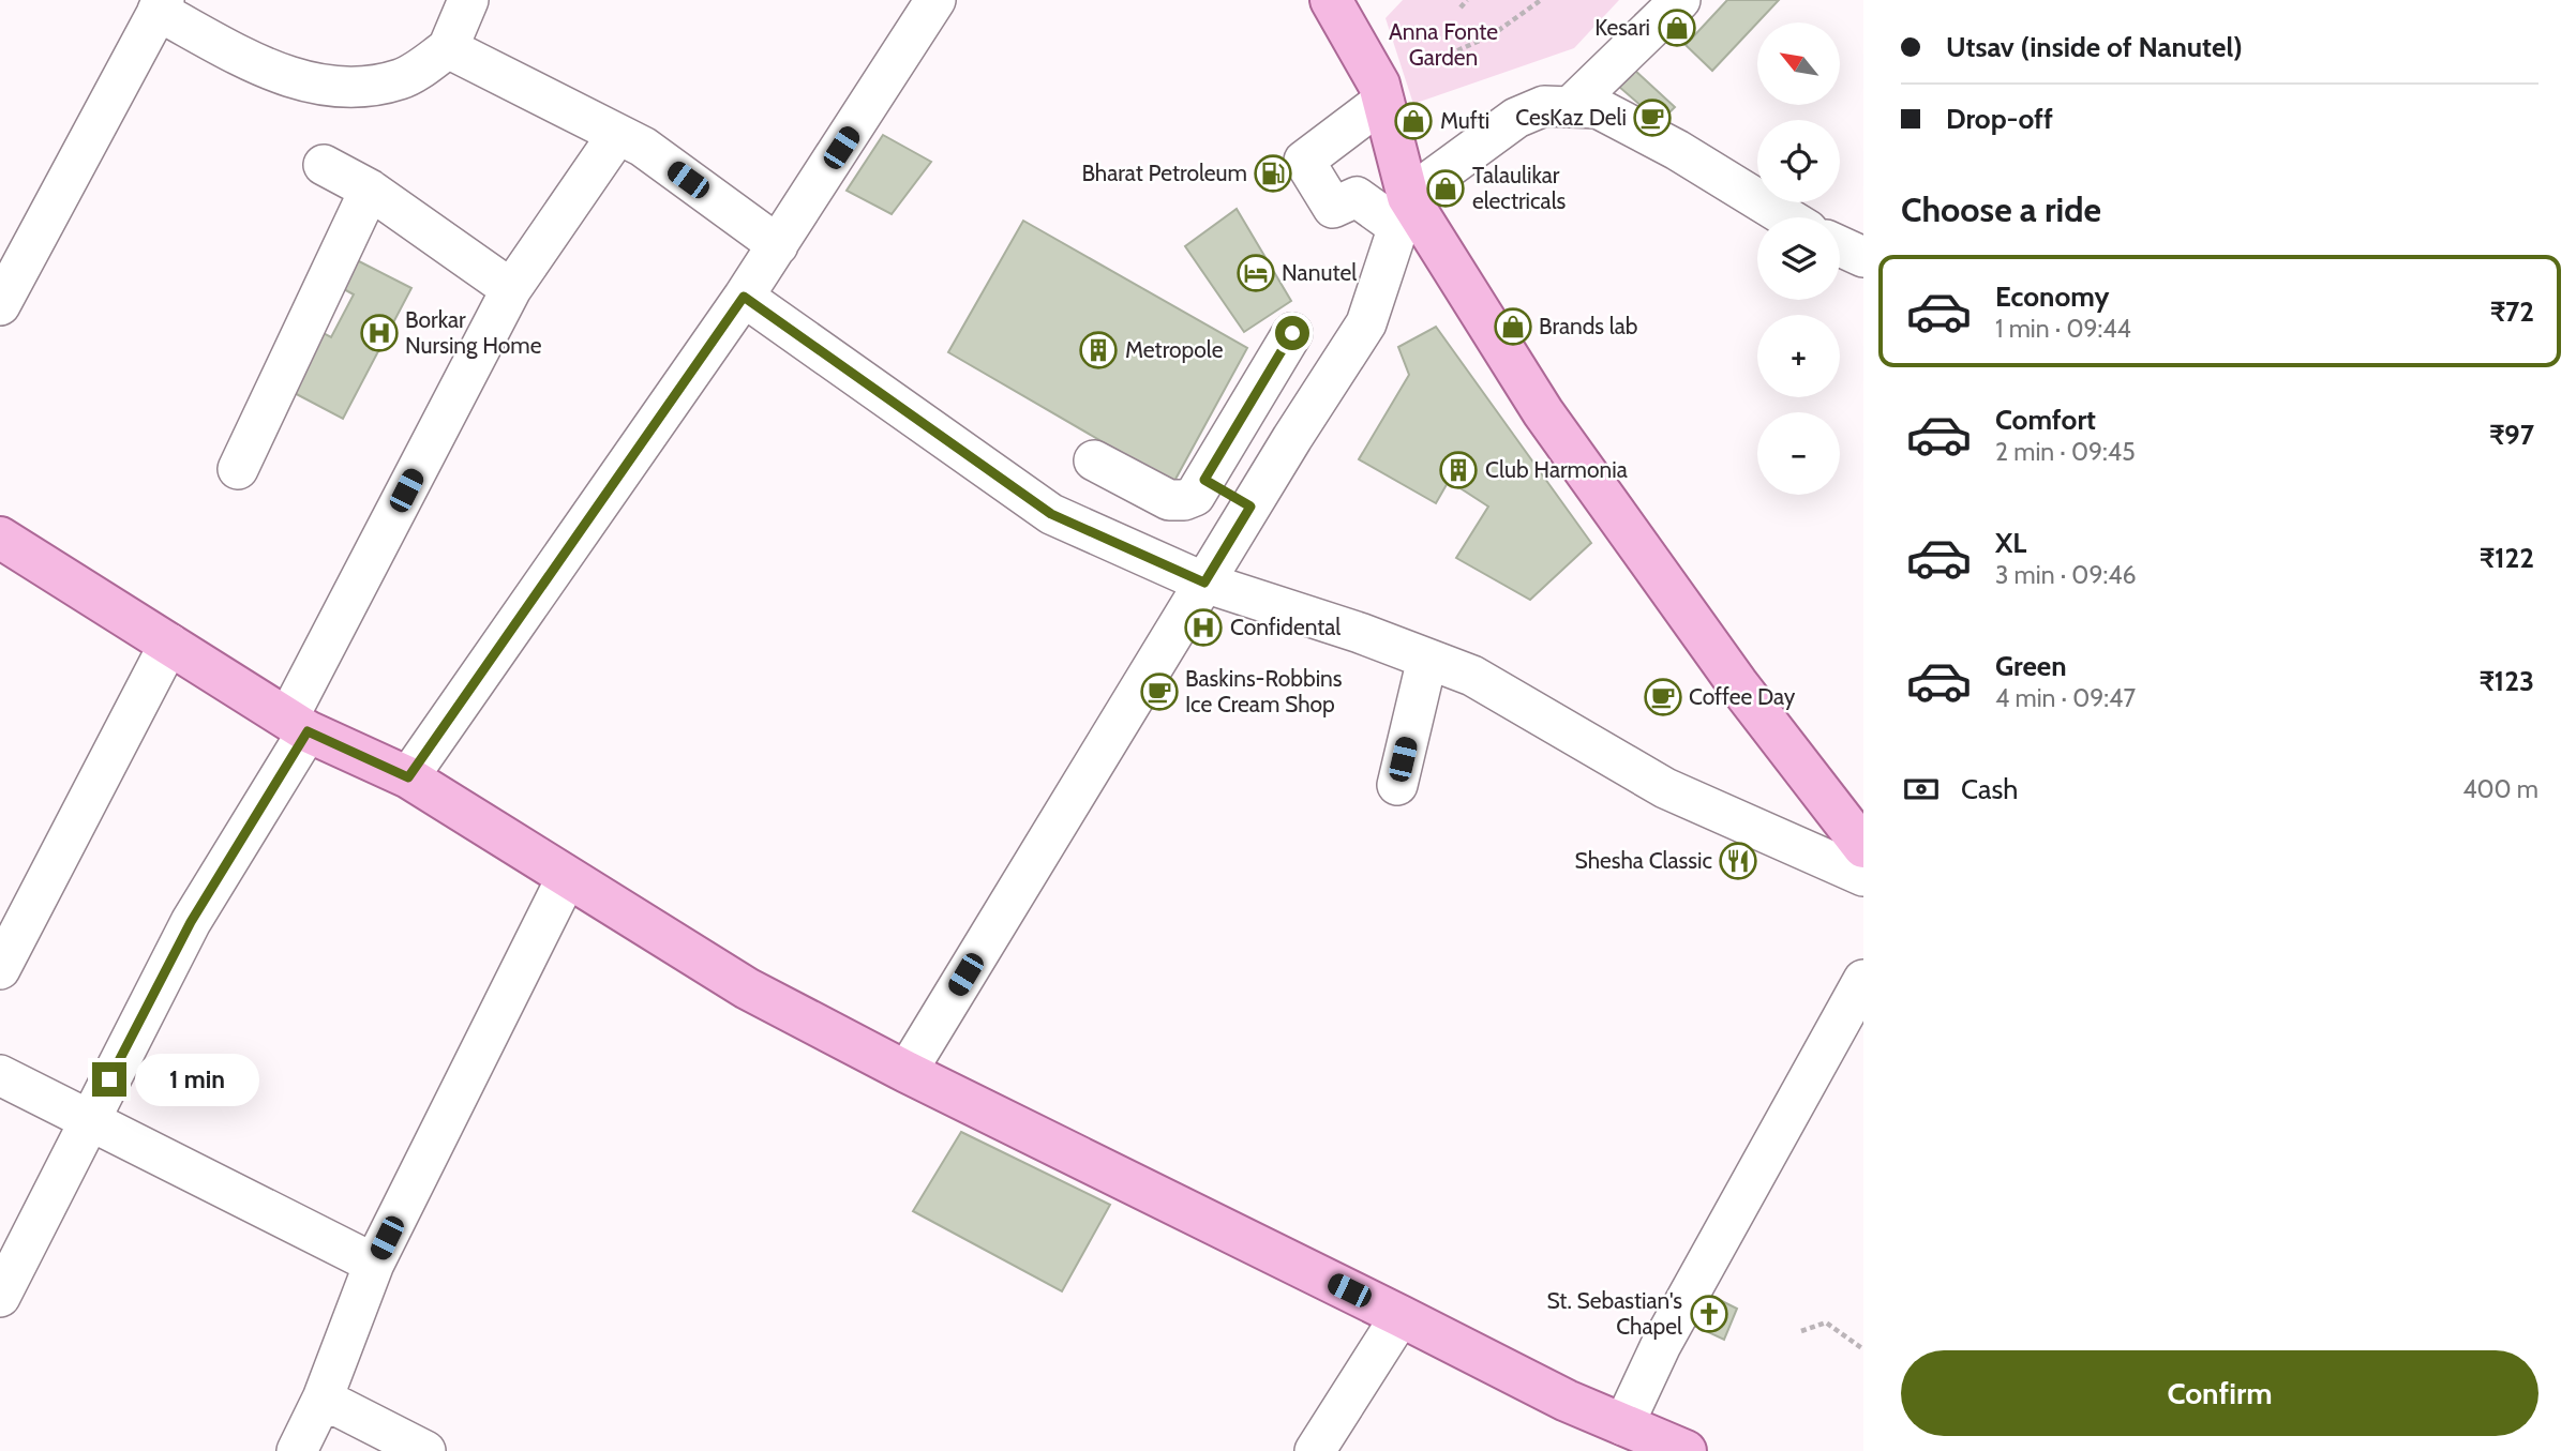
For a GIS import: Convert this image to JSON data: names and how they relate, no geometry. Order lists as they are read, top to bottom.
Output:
{
  "parks": ["Anna Fonte Garden"],
  "places": {
    "shop": [
      "Kesari",
      "Mufti",
      "Talaulikar electricals",
      "Brands lab"
    ],
    "cafe": ["CesKaz Deli", "Baskins-Robbins Ice Cream Shop", "Coffee Day"],
    "fuel station": ["Bharat Petroleum"],
    "hotel": ["Nanutel"],
    "hospital": ["Borkar Nursing Home", "Confidental"],
    "building": ["Metropole", "Club Harmonia"],
    "restaurant": ["Shesha Classic"],
    "church": ["St. Sebastian's Chapel"]
  },
  "north": "top left",
  "page": {
    "banner": ["Utsav (inside of Nanutel)", "Drop-off"],
    "map_buttons": ["+", "−"],
    "heading": "Choose a ride",
    "list": [
      {
        "name": "Economy",
        "note": "1 min · 09:44",
        "value": "₹72"
      },
      {
        "name": "Comfort",
        "note": "2 min · 09:45",
        "value": "₹97"
      },
      {
        "name": "XL",
        "note": "3 min · 09:46",
        "value": "₹122"
      },
      {
        "name": "Green",
        "note": "4 min · 09:47",
        "value": "₹123"
      }
    ],
    "pay": ["Cash", "400 m"],
    "bubble": "1 min",
    "buttons": "Confirm"
  }
}
